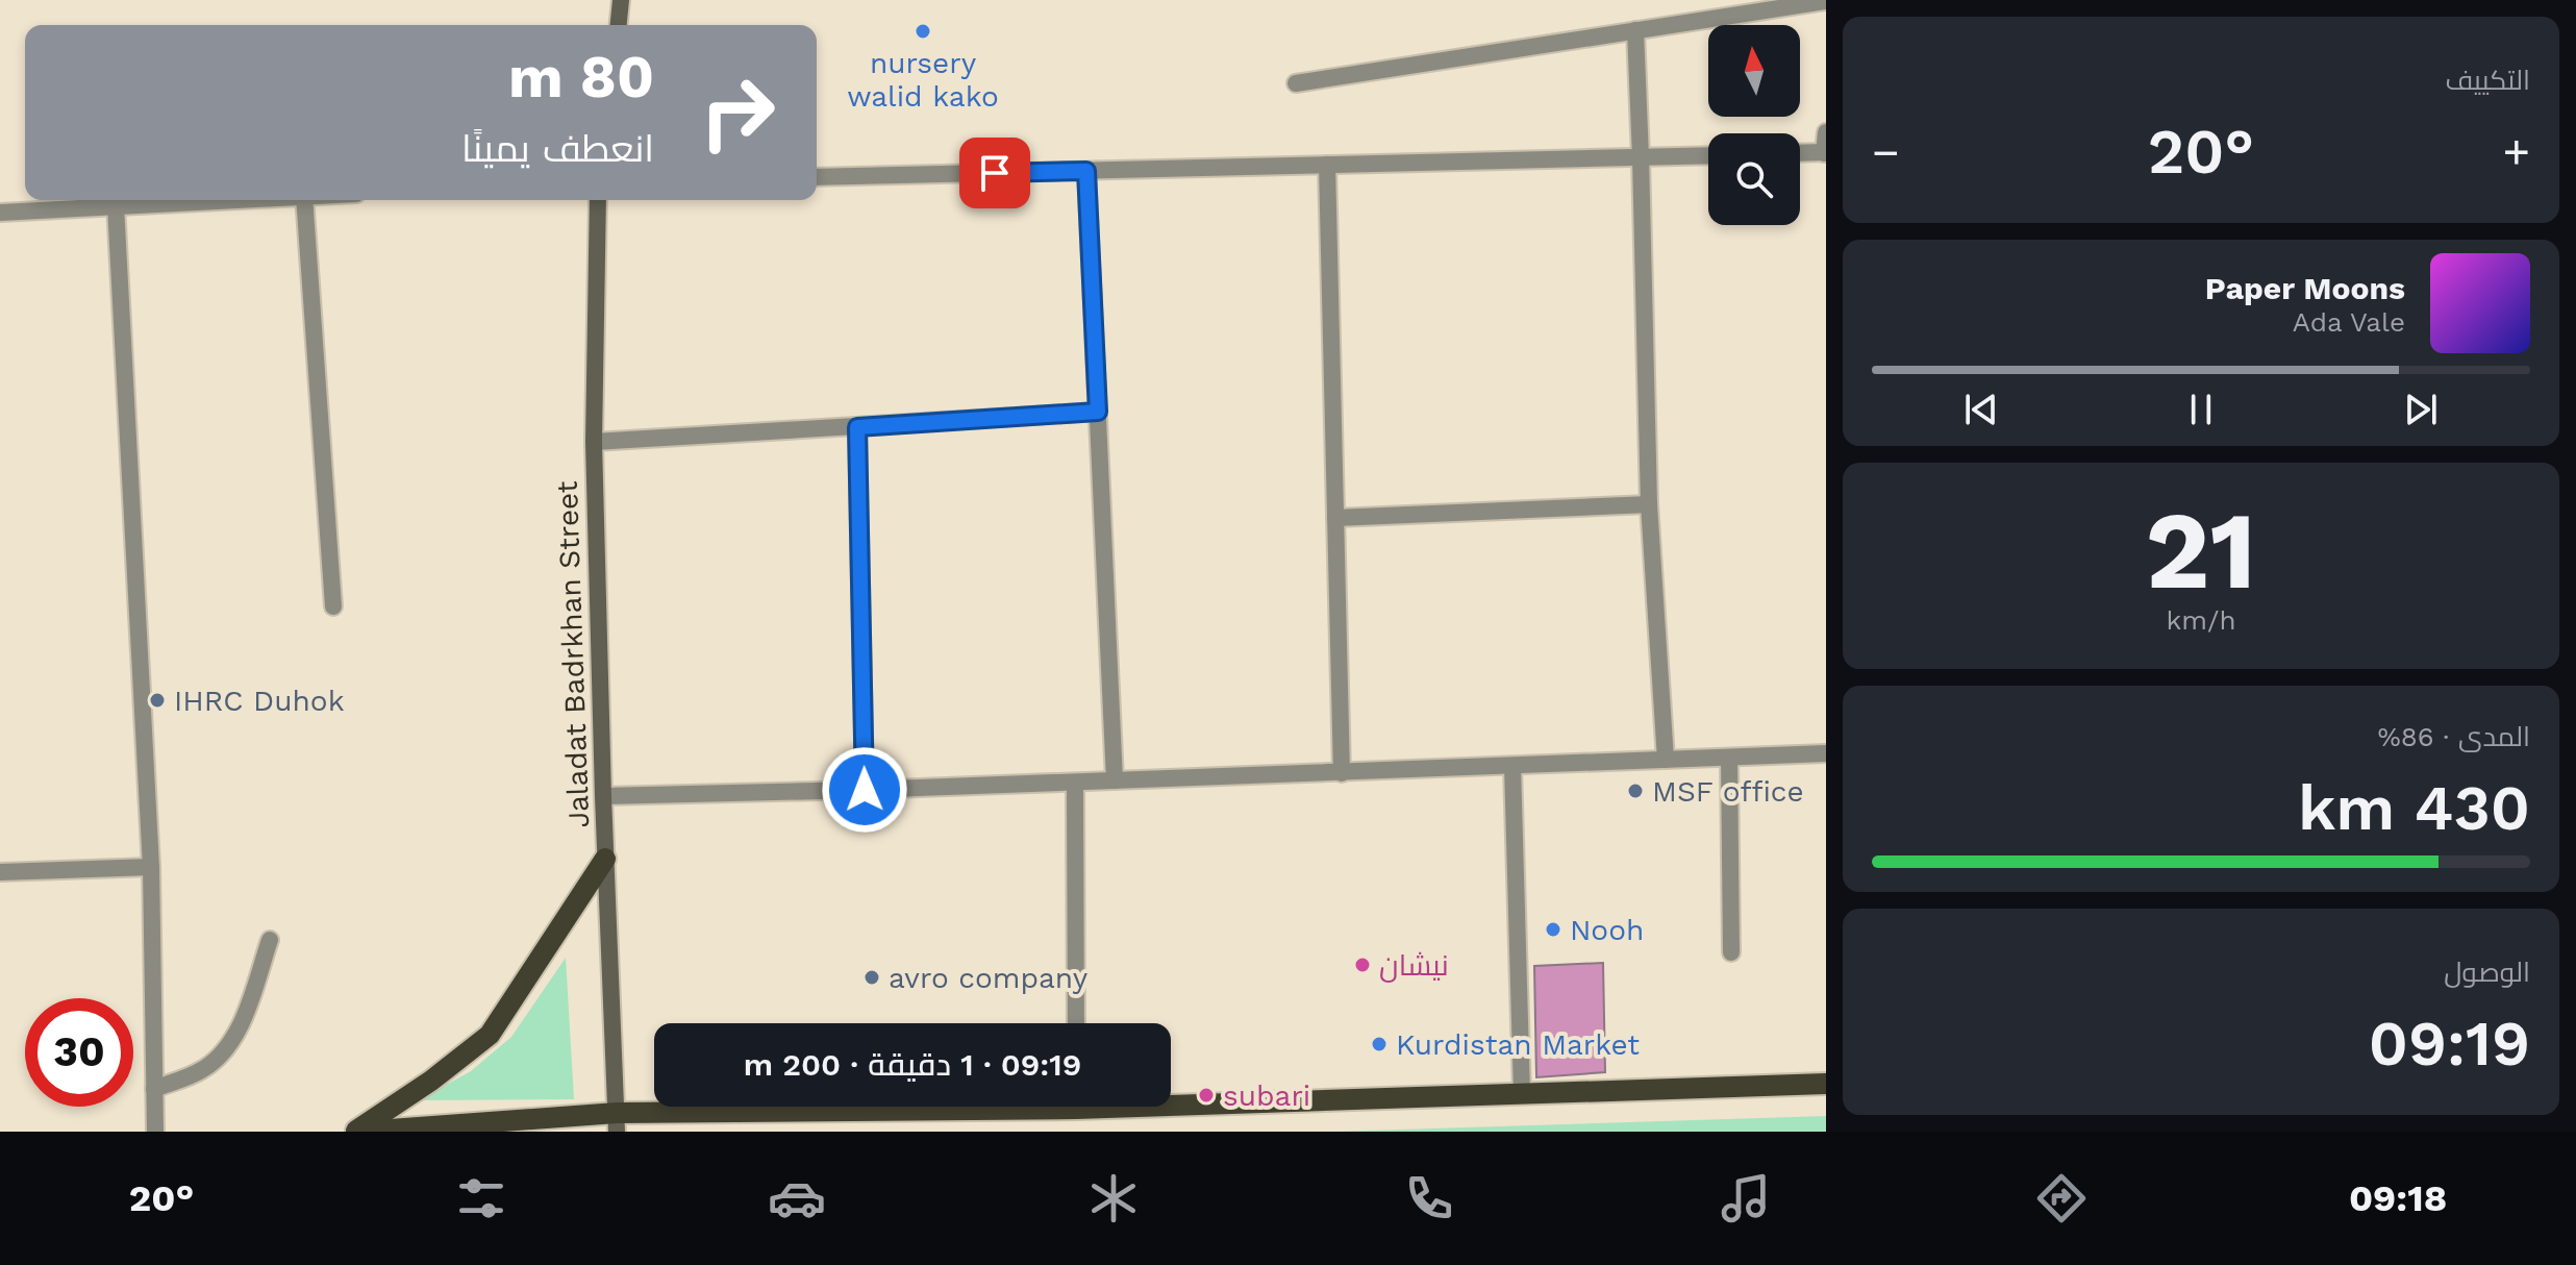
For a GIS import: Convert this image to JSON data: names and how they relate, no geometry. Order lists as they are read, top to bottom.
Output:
{
  "streets": {
    "street": ["Jaladat Badrkhan Street"]
  },
  "places": [
    "nursery walid kako",
    "IHRC Duhok",
    "MSF office",
    "Nooh",
    "نيشان",
    "avro company",
    "Kurdistan Market",
    "subari"
  ],
  "north": "top",
  "page": {
    "tile": [
      "التكييف",
      ["21", "km/h"],
      ["المدى · 86%", "430 km"],
      ["الوصول", "09:19"]
    ],
    "turn": ["80 m", "انعطف يمينًا"],
    "heat": ["−", "20°", "+"],
    "song": ["Paper Moons", "Ada Vale"],
    "limit": "30",
    "trip": "09:19 · 1 دقيقة · 200 m",
    "tabs": ["09:18", "20°"]
  }
}
